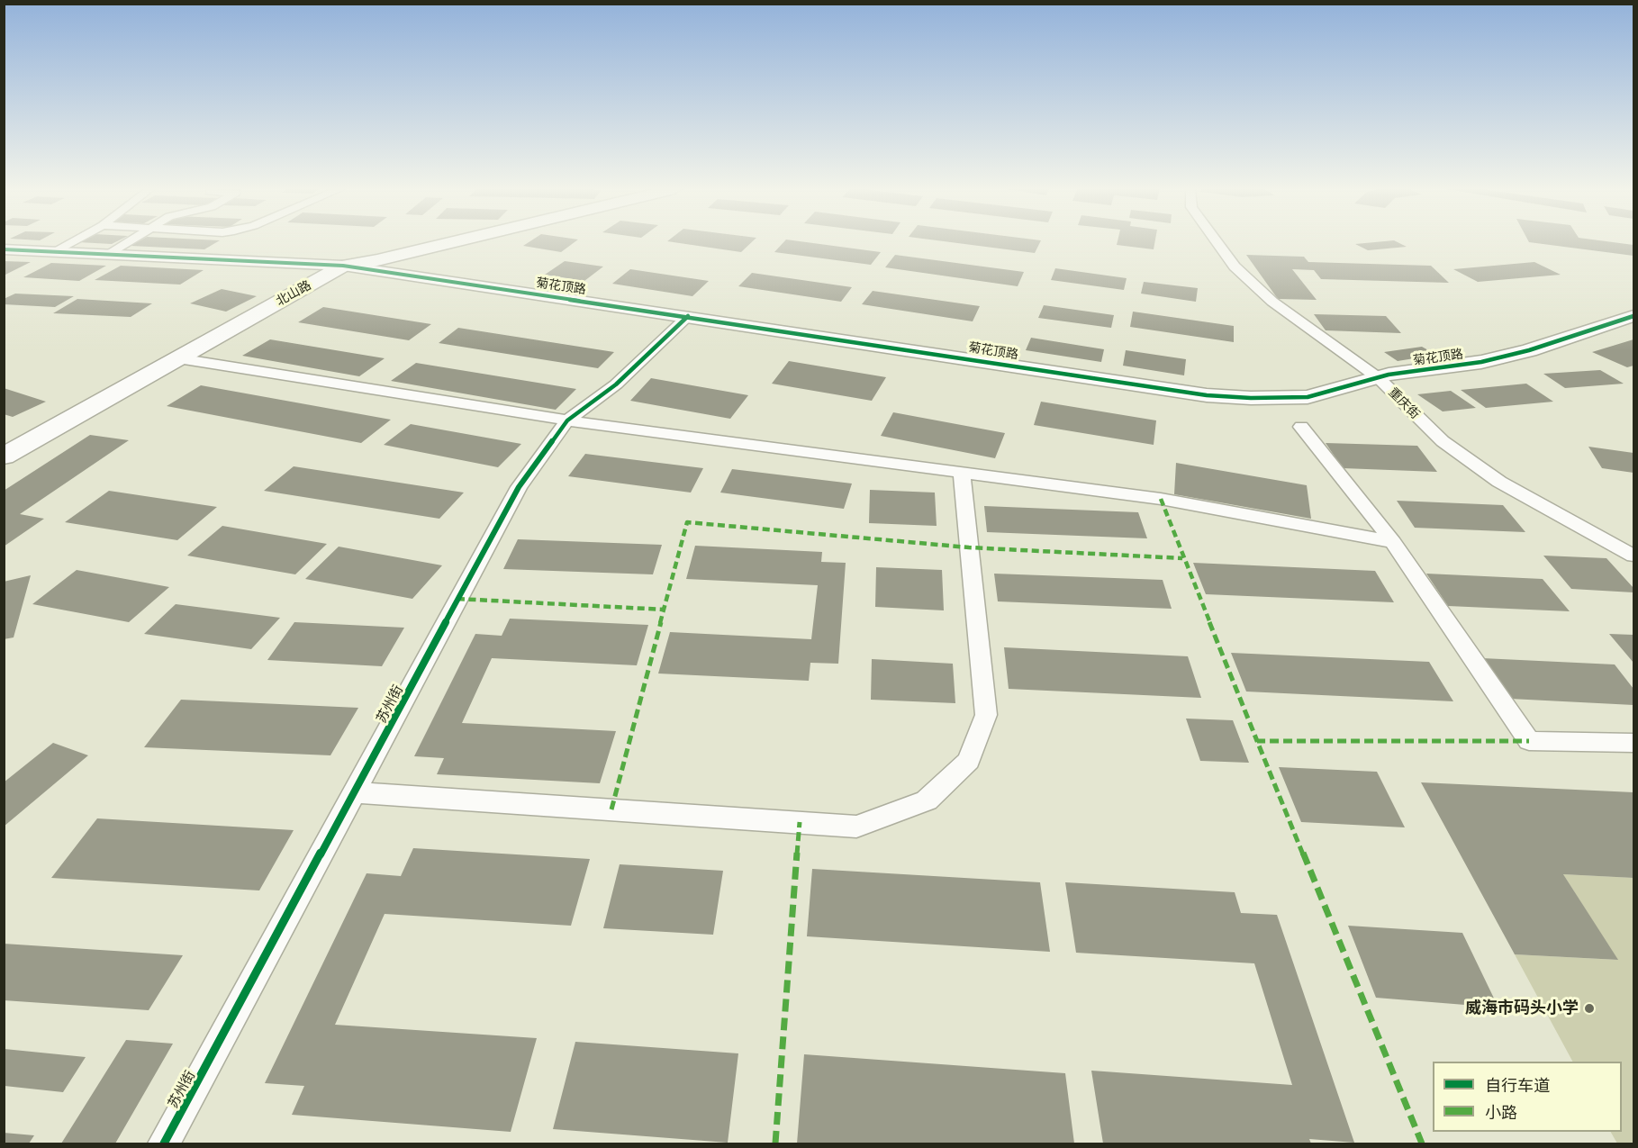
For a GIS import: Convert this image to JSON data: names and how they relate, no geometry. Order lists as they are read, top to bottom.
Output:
{
  "streets": {
    "main road": ["北山路"],
    "street": ["菊花顶路", "重庆街", "苏州街"]
  },
  "crossings": [
    ["菊花顶路", "北山路"],
    ["菊花顶路", "重庆街"],
    ["菊花顶路", "苏州街"]
  ],
  "places": ["威海市码头小学"],
  "legend": ["自行车道", "小路"]
}
